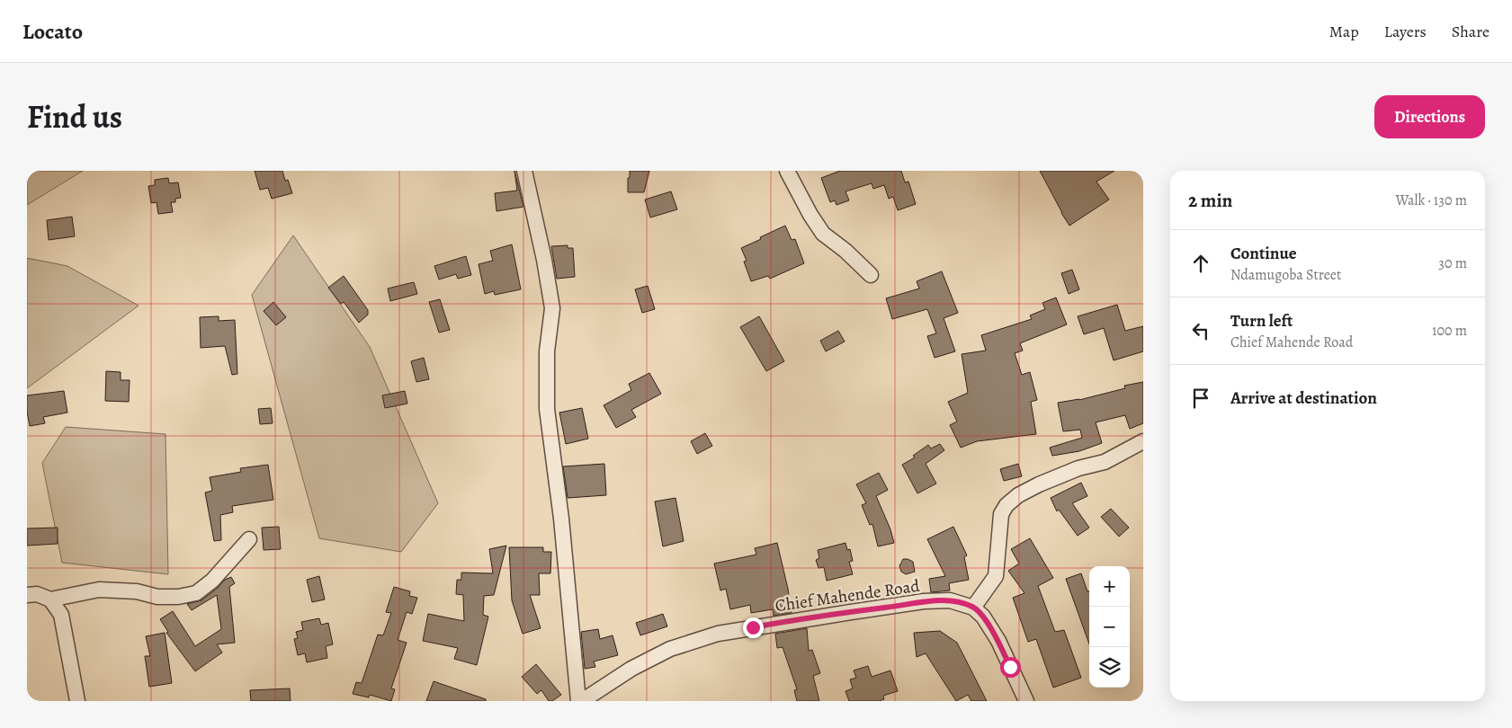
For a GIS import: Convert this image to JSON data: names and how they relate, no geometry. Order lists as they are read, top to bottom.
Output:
{
  "streets": {
    "street": ["Chief Mahende Road"]
  },
  "page": {
    "header": "Locato",
    "nav": ["Map", "Layers", "Share"],
    "title": "Find us",
    "buttons": "Directions",
    "heading": ["2 min", "Walk · 130 m"],
    "list": [
      ["Continue", "Ndamugoba Street", "30 m"],
      ["Turn left", "Chief Mahende Road", "100 m"],
      "Arrive at destination"
    ],
    "map_buttons": ["+", "−"]
  }
}
